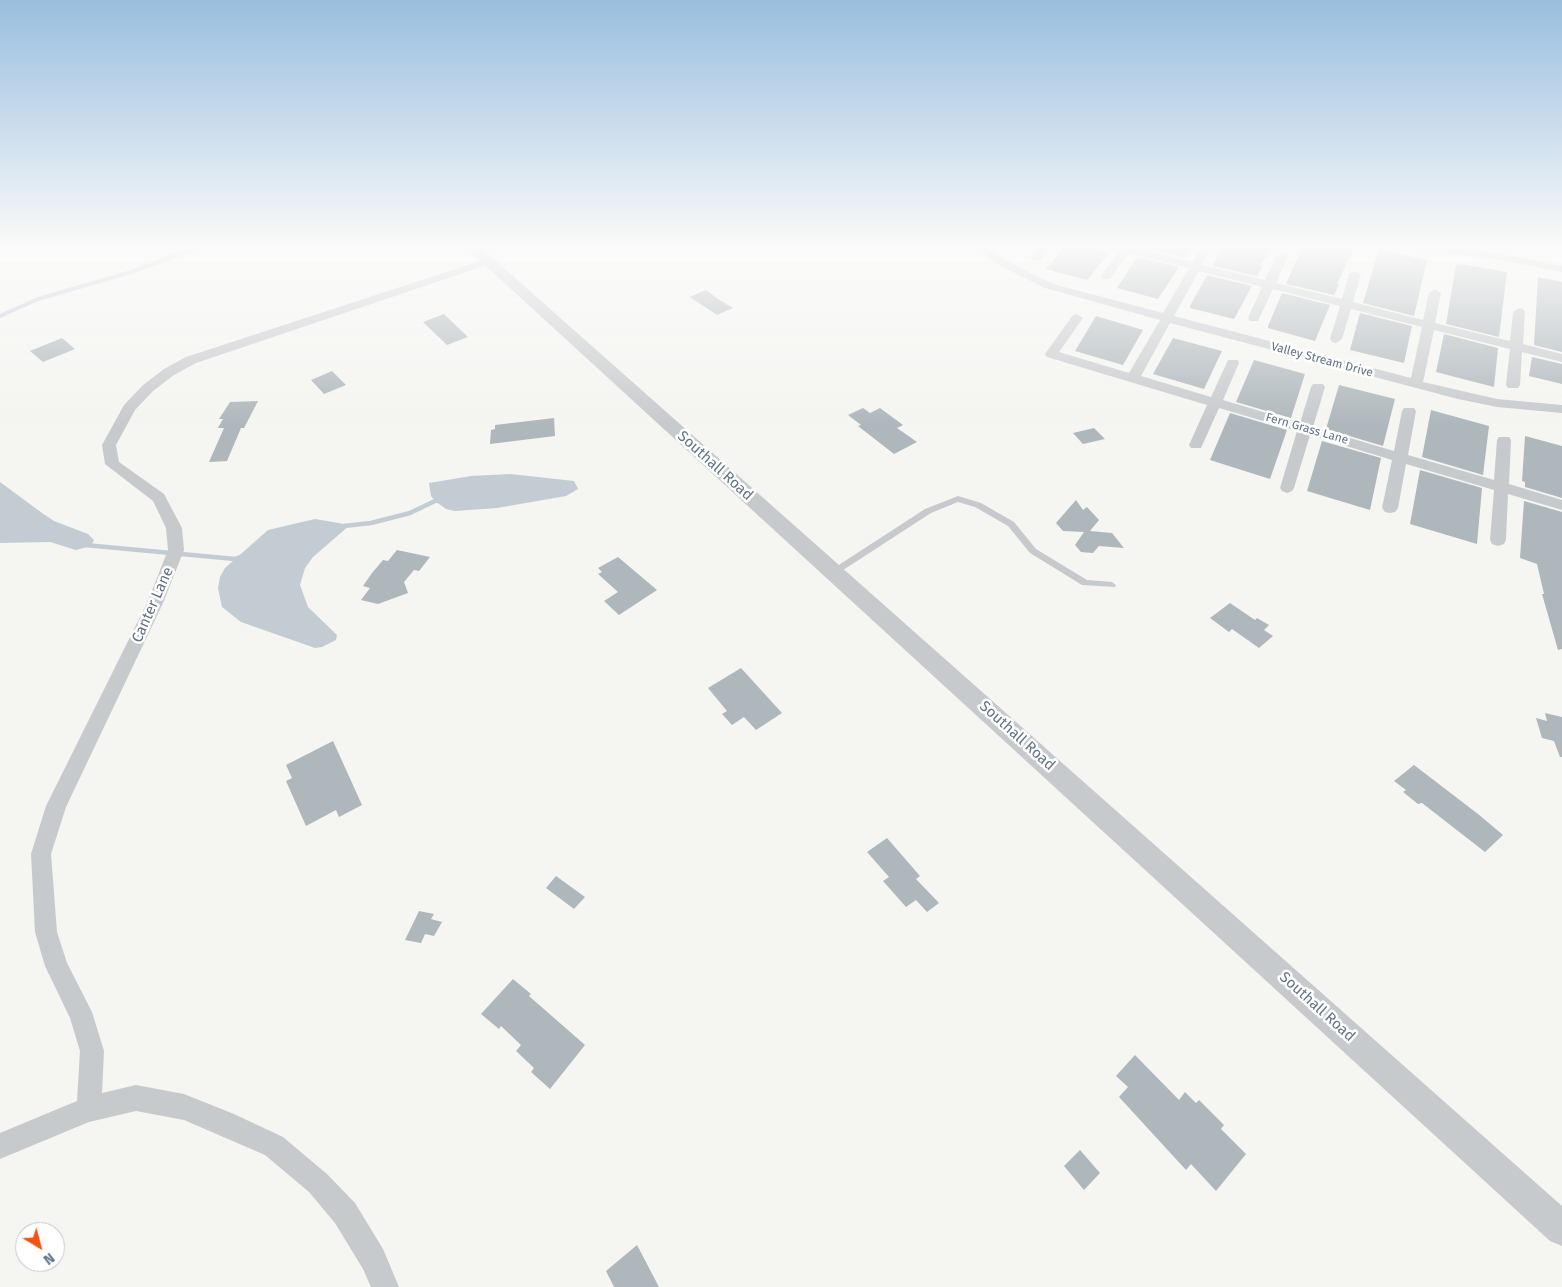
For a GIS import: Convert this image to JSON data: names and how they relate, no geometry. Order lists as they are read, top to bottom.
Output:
{
  "streets": {
    "street": [
      "Valley Stream Drive",
      "Fern Grass Lane",
      "Southall Road",
      "Canter Lane"
    ]
  },
  "north": "bottom right"
}
